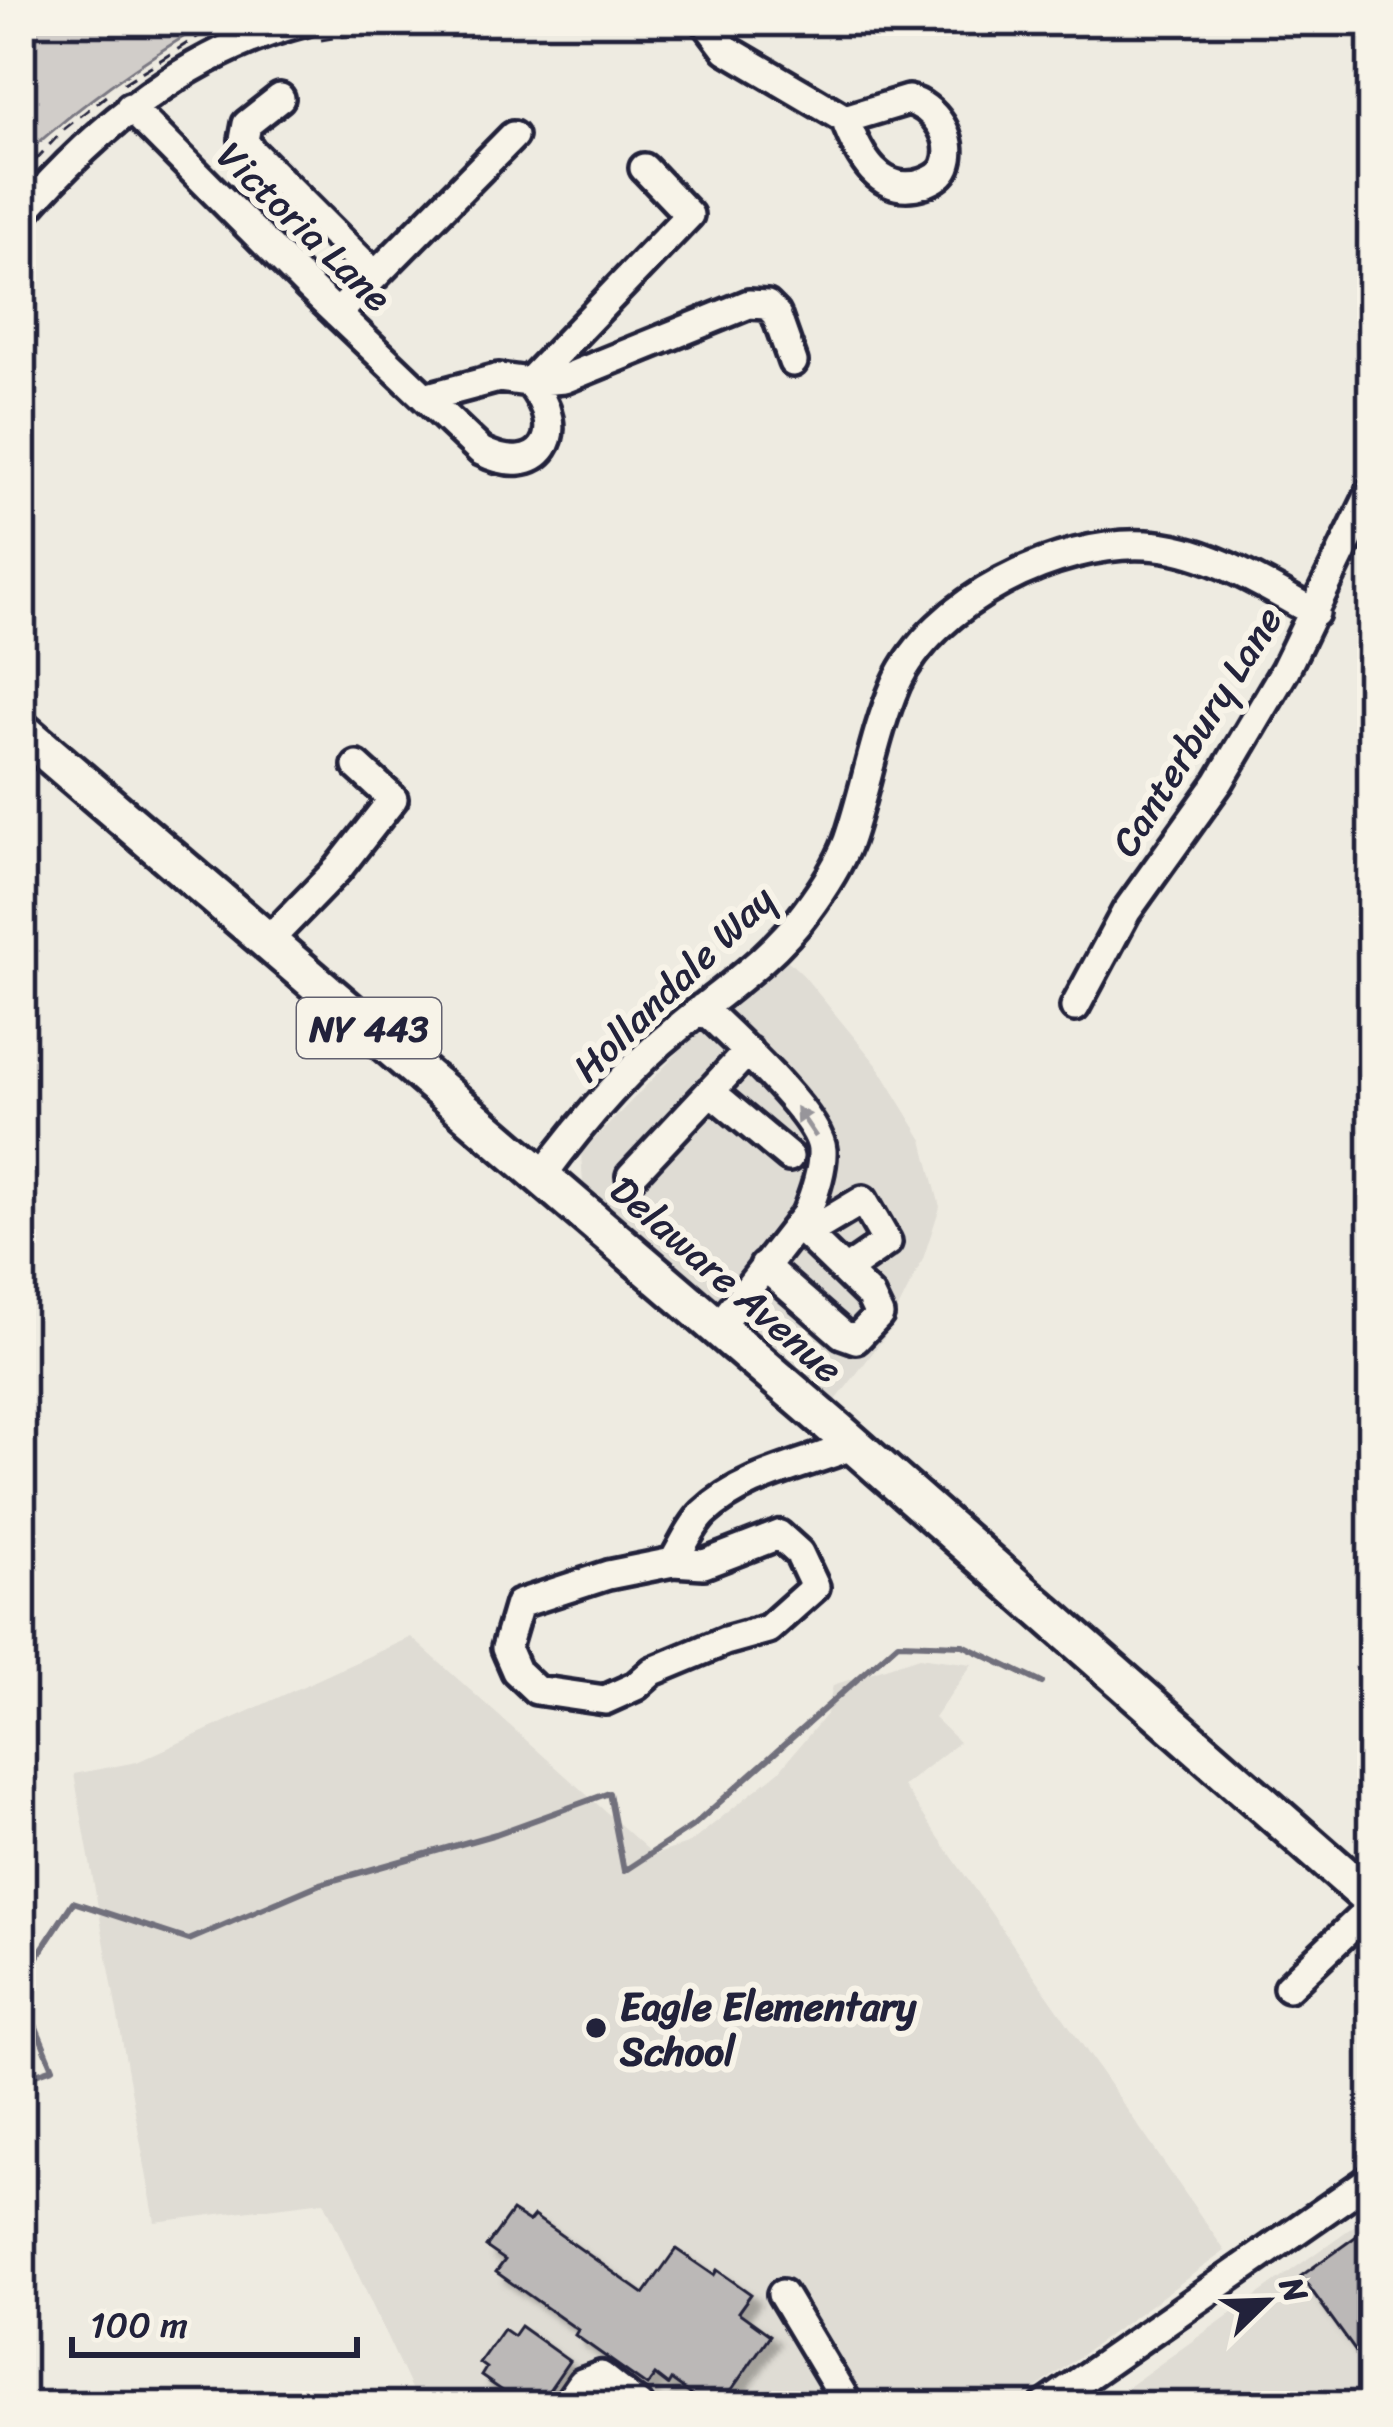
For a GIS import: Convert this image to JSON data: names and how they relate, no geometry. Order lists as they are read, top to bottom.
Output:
{
  "streets": {
    "main road": ["NY 443", "Delaware Avenue"],
    "street": ["Victoria Lane", "Canterbury Lane", "Hollandale Way"]
  },
  "crossings": [
    ["Canterbury Lane", "Hollandale Way"],
    ["Hollandale Way", "Delaware Avenue"]
  ],
  "places": ["Eagle Elementary School"],
  "scale_bar": "100 m",
  "north": "top right"
}
